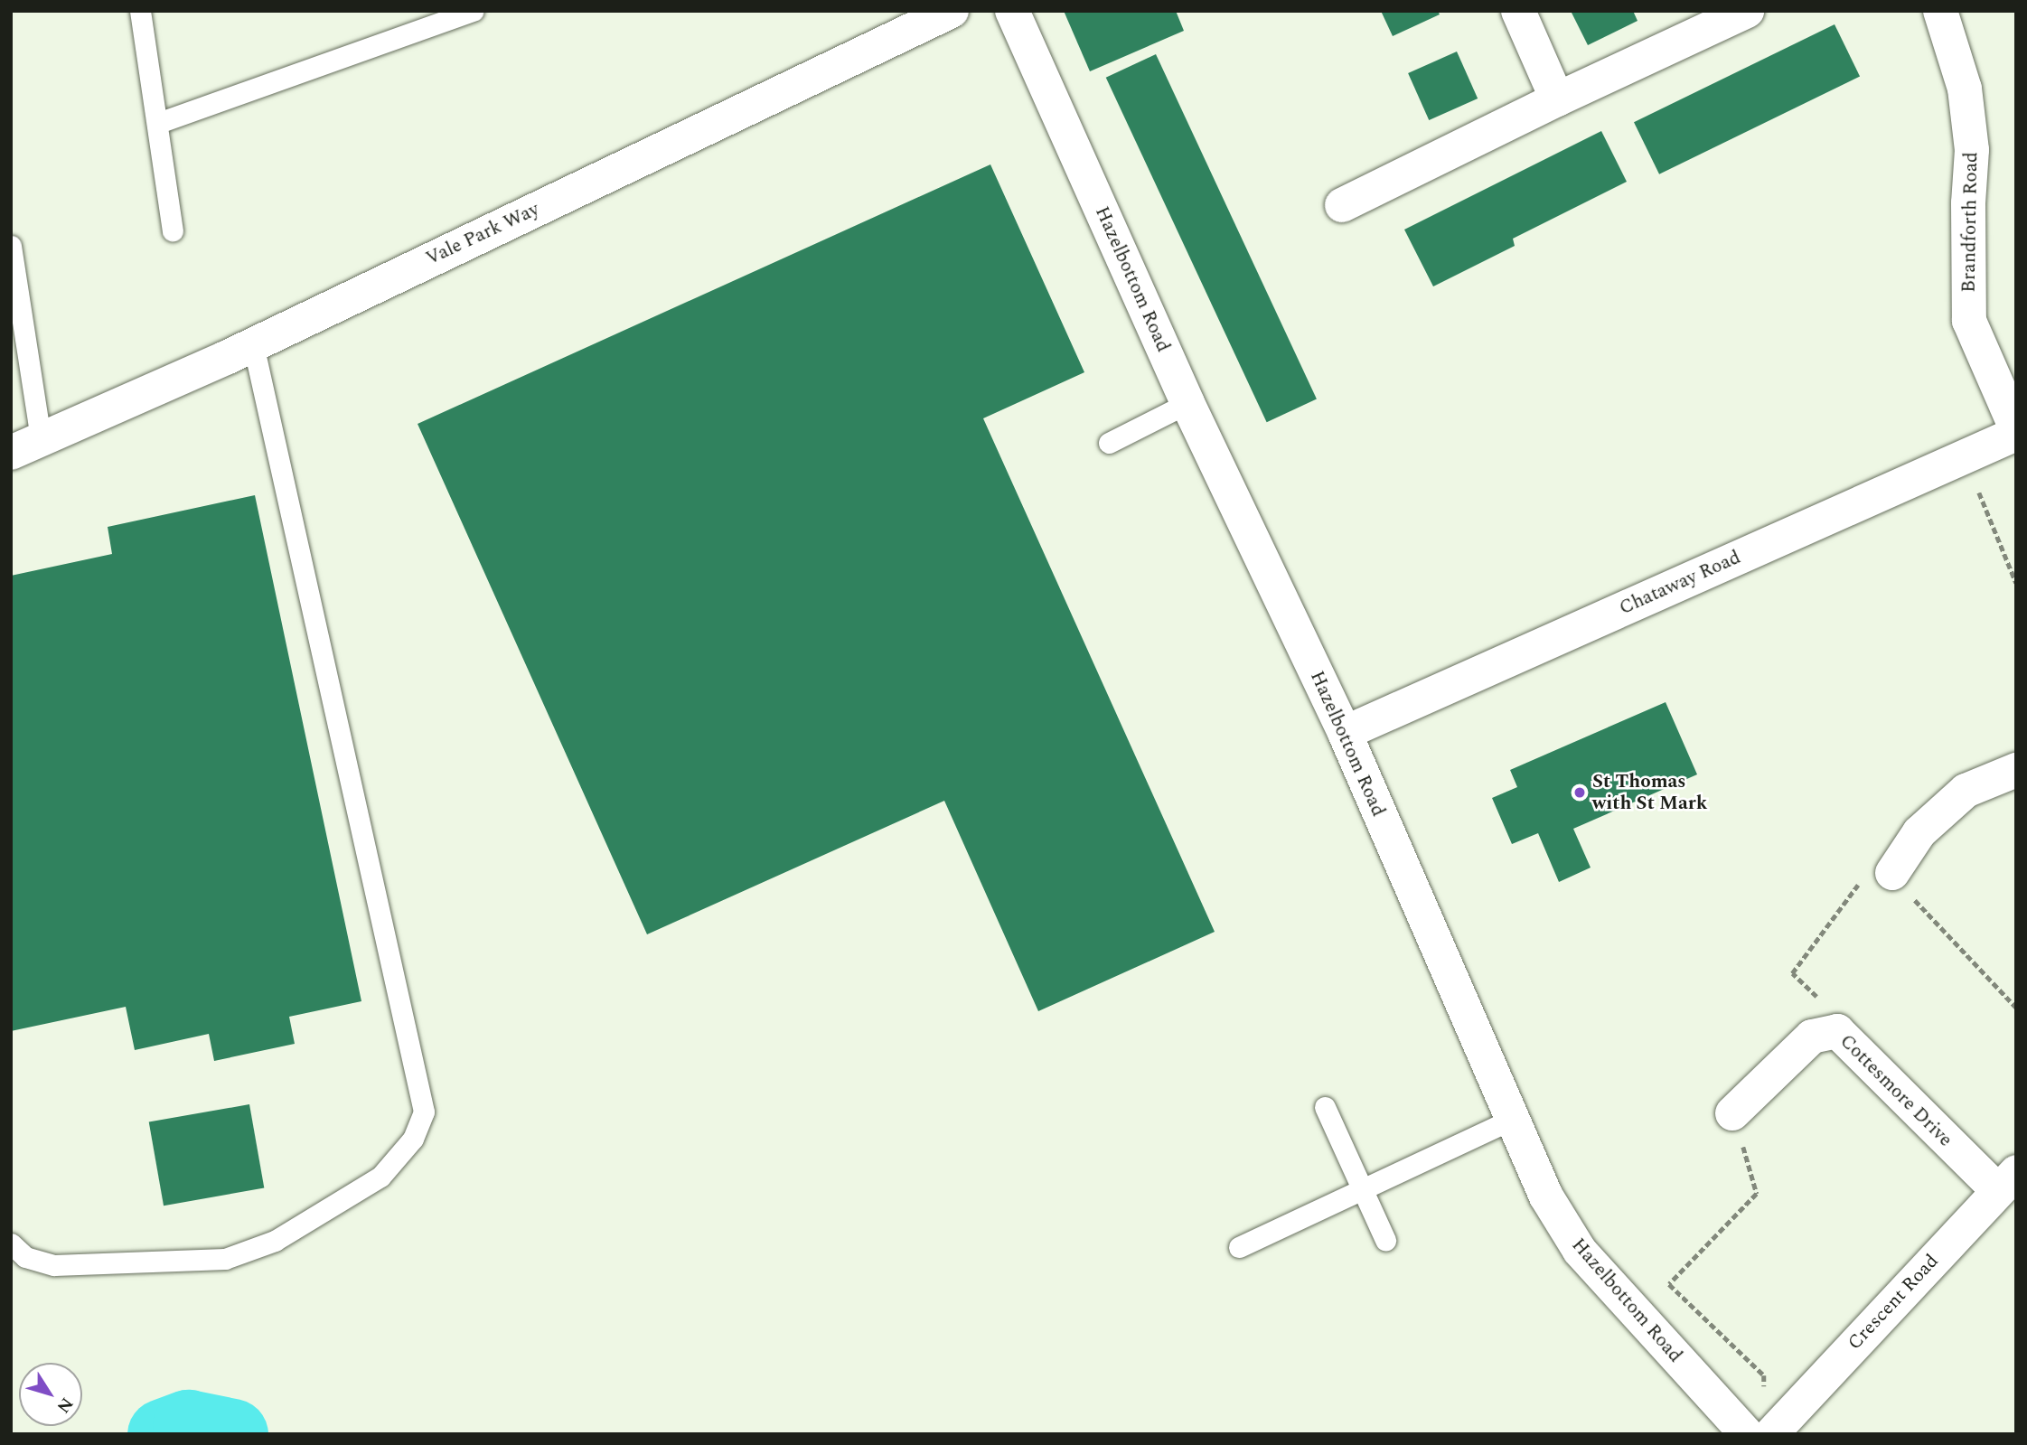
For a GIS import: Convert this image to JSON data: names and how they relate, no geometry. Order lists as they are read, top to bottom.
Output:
{
  "streets": {
    "street": [
      "Brandforth Road",
      "Vale Park Way",
      "Hazelbottom Road",
      "Chataway Road",
      "Cottesmore Drive",
      "Crescent Road"
    ]
  },
  "crossings": [
    ["Brandforth Road", "Chataway Road"],
    ["Hazelbottom Road", "Chataway Road"],
    ["Hazelbottom Road", "Crescent Road"],
    ["Cottesmore Drive", "Crescent Road"]
  ],
  "places": ["St Thomas with St Mark"],
  "north": "bottom right"
}
